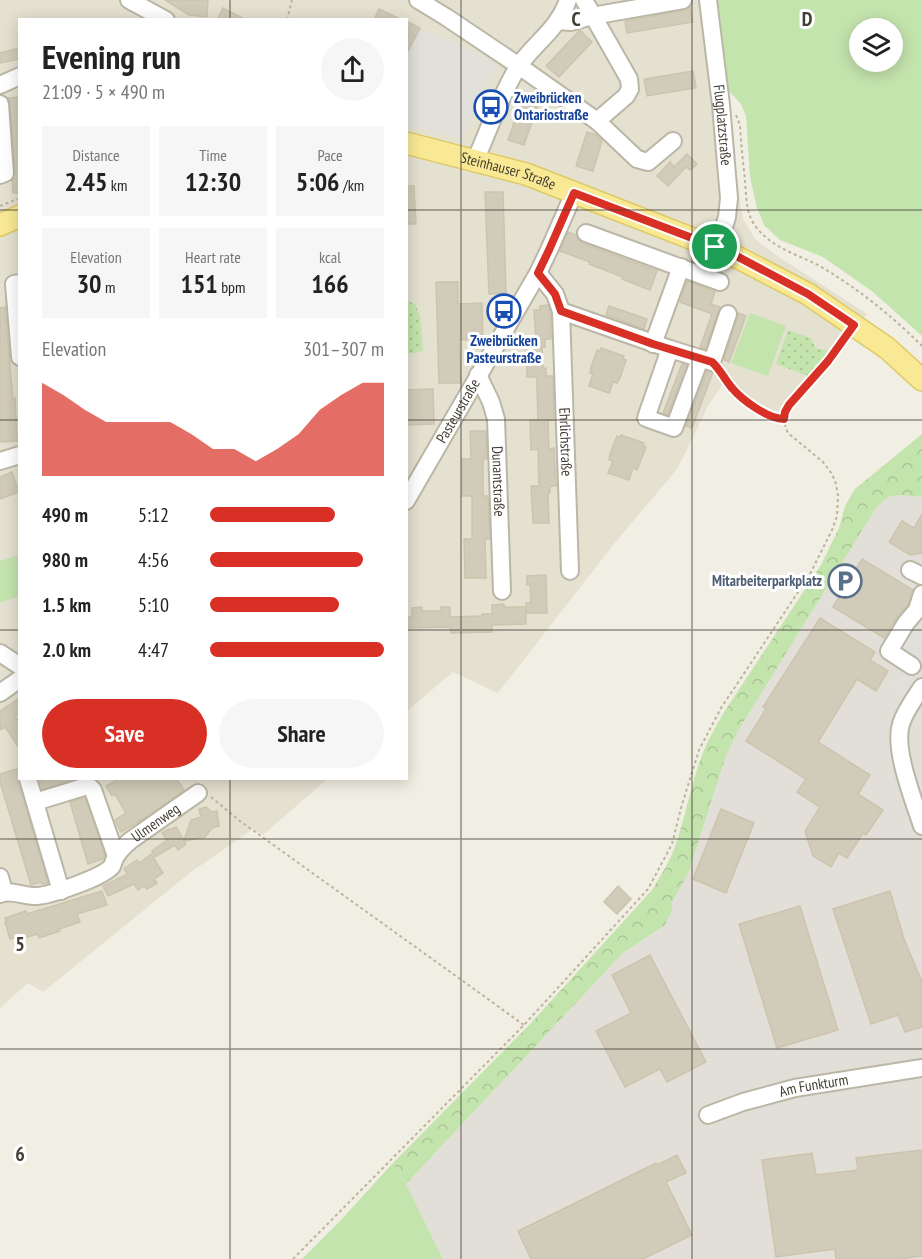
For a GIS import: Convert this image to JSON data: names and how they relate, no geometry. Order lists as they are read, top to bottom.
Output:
{
  "streets": {
    "main road": ["Steinhauser Straße"],
    "street": [
      "Flugplatzstraße",
      "Pasteurstraße",
      "Ehrlichstraße",
      "Dunantstraße",
      "Ulmenweg",
      "Am Funkturm"
    ]
  },
  "crossings": [
    ["Flugplatzstraße", "Steinhauser Straße"],
    ["Steinhauser Straße", "Pasteurstraße"],
    ["Pasteurstraße", "Ehrlichstraße"],
    ["Pasteurstraße", "Dunantstraße"]
  ],
  "places": {
    "bus stop": ["Zweibrücken Ontariostraße", "Zweibrücken Pasteurstraße"],
    "parking": ["Mitarbeiterparkplatz"]
  },
  "page": {
    "heading": ["Evening run", "21:09 · 5 × 490 m"],
    "stats": [
      ["Distance", "2.45 km"],
      ["Time", "12:30"],
      ["Pace", "5:06 /km"],
      ["Elevation", "30 m"],
      ["Heart rate", "151 bpm"],
      ["kcal", "166"]
    ],
    "chart": ["Elevation", "301–307 m"],
    "list": [
      {
        "name": "490 m",
        "note": "5:12"
      },
      {
        "name": "980 m",
        "note": "4:56"
      },
      {
        "name": "1.5 km",
        "note": "5:10"
      },
      {
        "name": "2.0 km",
        "note": "4:47"
      }
    ],
    "buttons": ["Save", "Share"]
  },
  "grid": {
    "columns": ["C", "D"],
    "rows": ["5", "6"]
  }
}
